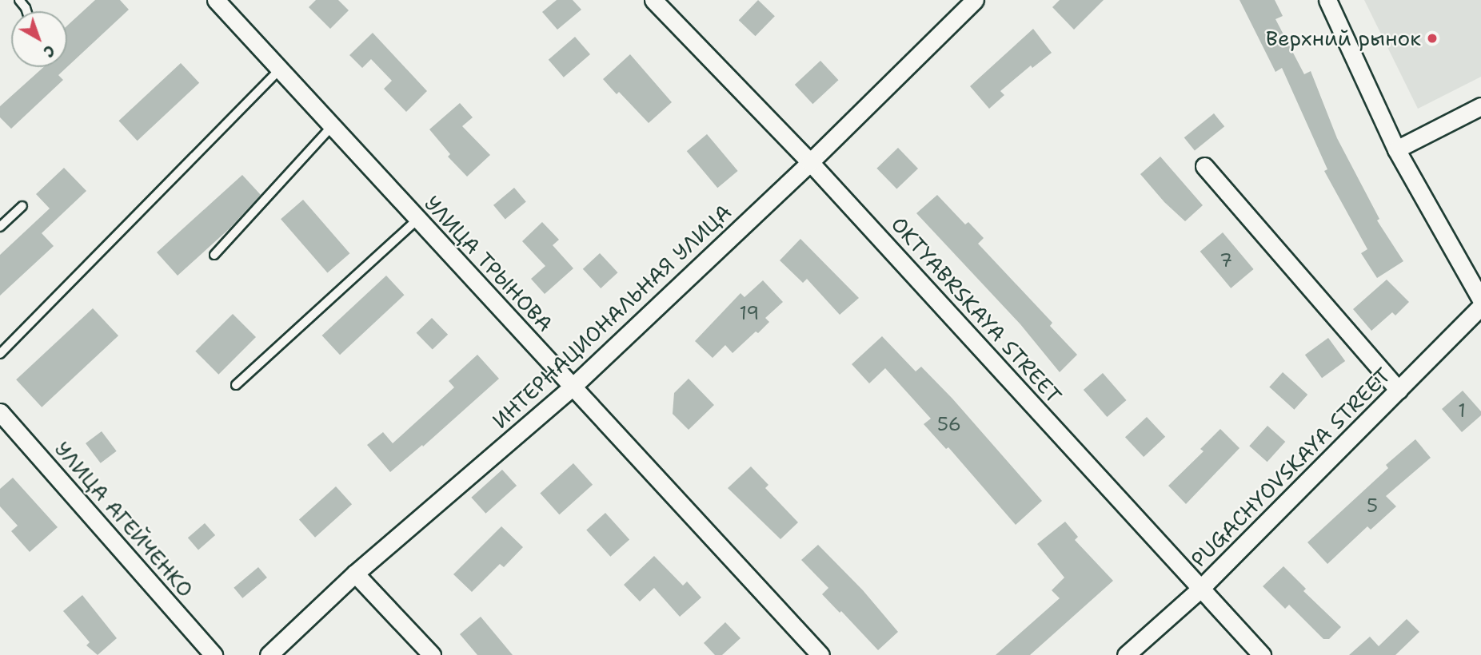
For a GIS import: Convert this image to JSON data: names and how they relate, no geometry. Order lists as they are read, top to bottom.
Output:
{
  "streets": {
    "street": [
      "УЛИЦА ТРЫНОВА",
      "OKTYABRSKAYA STREET",
      "ИНТЕРНАЦИОНАЛЬНАЯ УЛИЦА",
      "PUGACHYOVSKAYA STREET",
      "УЛИЦА АГЕЙЧЕНКО"
    ]
  },
  "crossings": [
    ["УЛИЦА ТРЫНОВА", "ИНТЕРНАЦИОНАЛЬНАЯ УЛИЦА"],
    ["OKTYABRSKAYA STREET", "ИНТЕРНАЦИОНАЛЬНАЯ УЛИЦА"],
    ["OKTYABRSKAYA STREET", "PUGACHYOVSKAYA STREET"]
  ],
  "places": ["Верхний рынок"],
  "house_numbers": [
    "7",
    "19",
    "1",
    "56",
    "5"
  ],
  "north": "bottom right"
}
